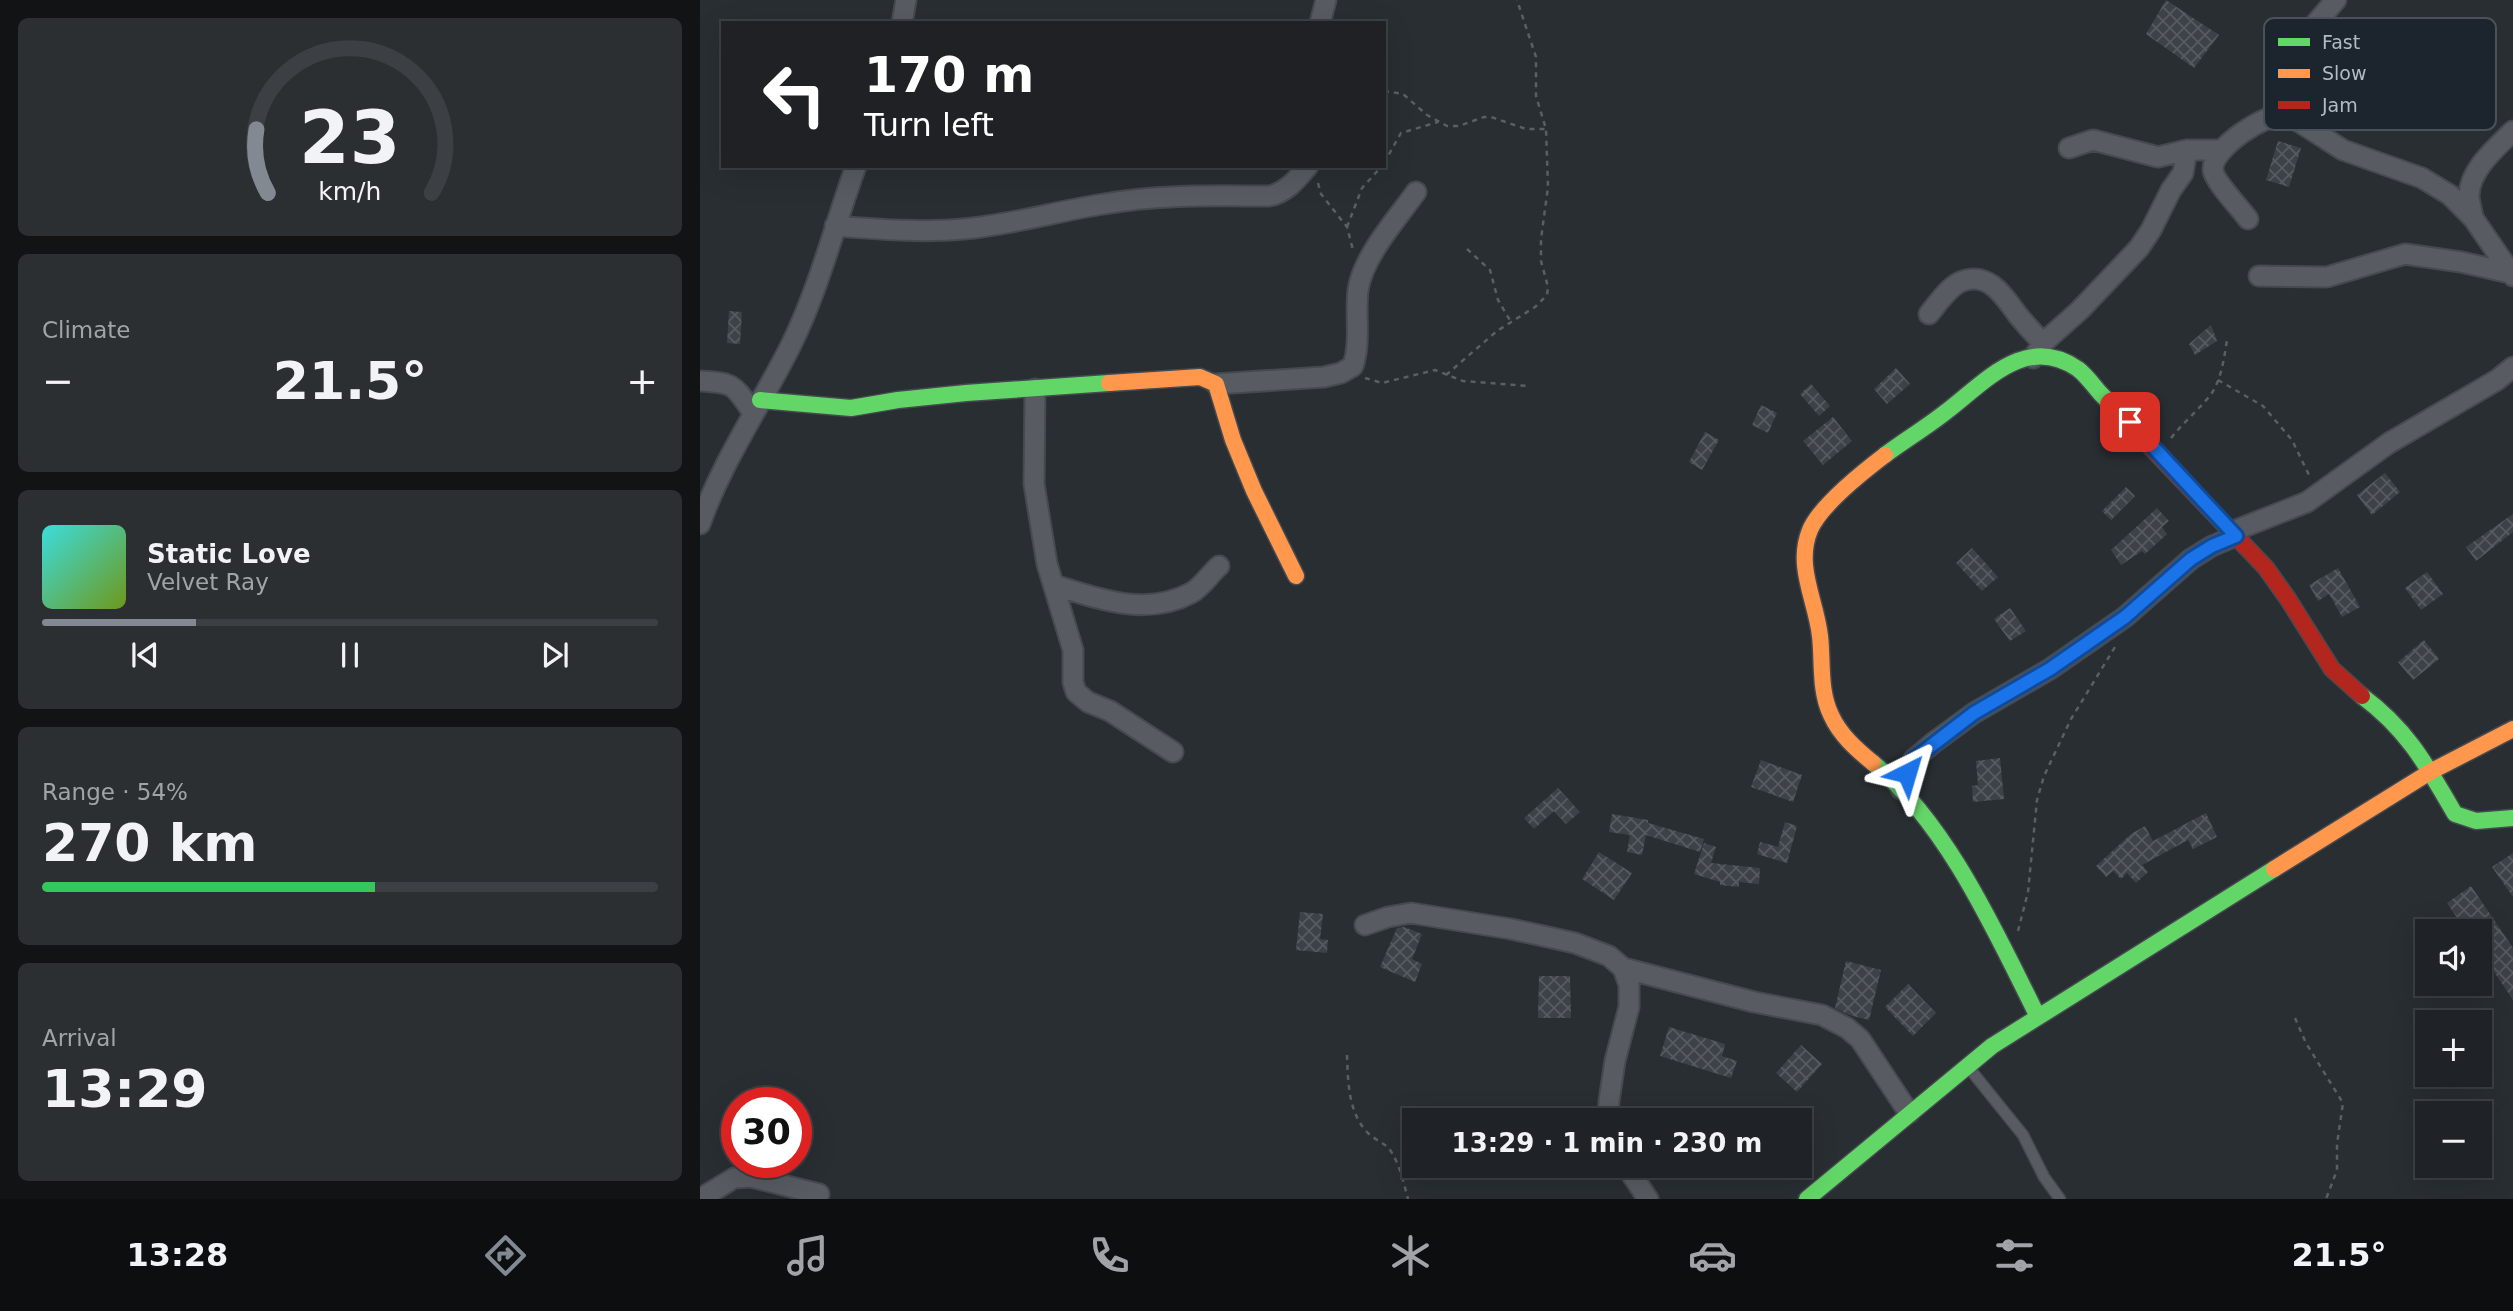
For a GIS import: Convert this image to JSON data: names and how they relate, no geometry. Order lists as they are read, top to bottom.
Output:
{
  "legend": ["Fast", "Slow", "Jam"],
  "page": {
    "turn": ["170 m", "Turn left"],
    "tile": [
      "Climate",
      ["Range · 54%", "270 km"],
      ["Arrival", "13:29"]
    ],
    "heat": ["−", "21.5°", "+"],
    "song": ["Static Love", "Velvet Ray"],
    "map_buttons": ["+", "−"],
    "limit": "30",
    "trip": "13:29 · 1 min · 230 m",
    "tabs": ["13:28", "21.5°"],
    "gauge": ["23", "km/h"]
  }
}
